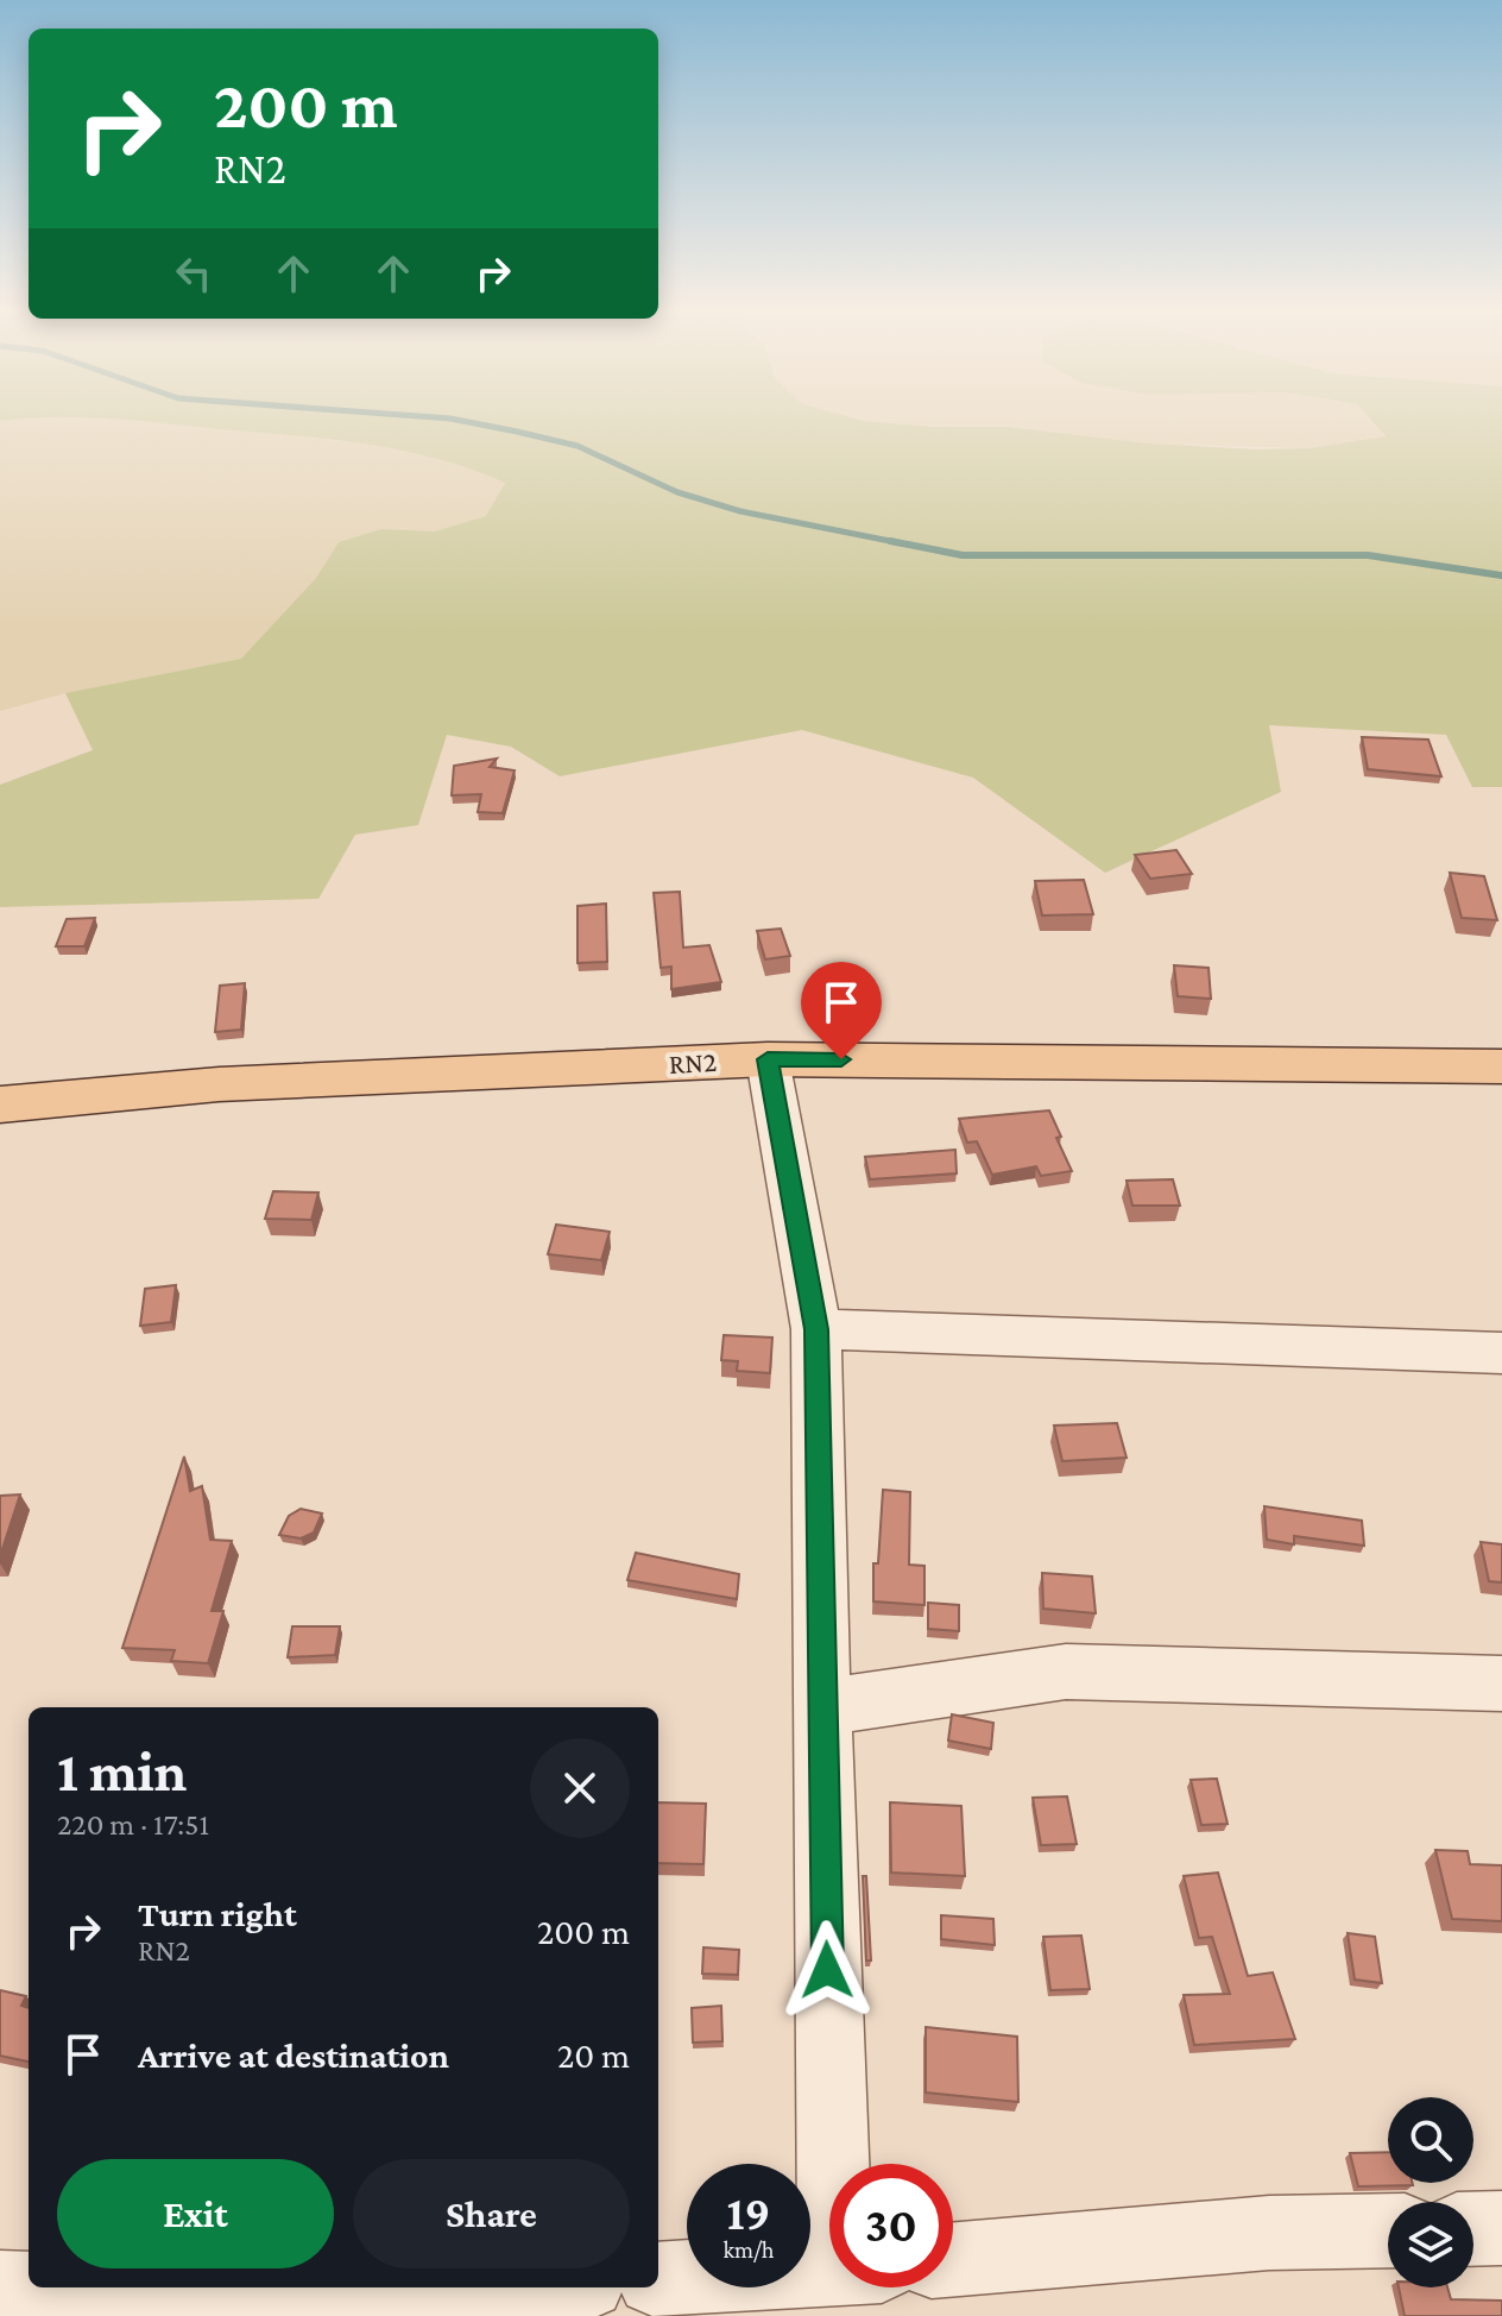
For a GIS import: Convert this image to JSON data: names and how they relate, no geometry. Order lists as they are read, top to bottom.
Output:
{
  "streets": {
    "main road": ["RN2"]
  },
  "page": {
    "turn": ["200 m", "RN2"],
    "heading": ["1 min", "220 m · 17:51"],
    "list": [
      {
        "name": "Turn right",
        "note": "RN2",
        "value": "200 m"
      },
      {
        "name": "Arrive at destination",
        "value": "20 m"
      }
    ],
    "buttons": ["Exit", "Share"],
    "speed": "19 km/h",
    "limit": "30"
  }
}
